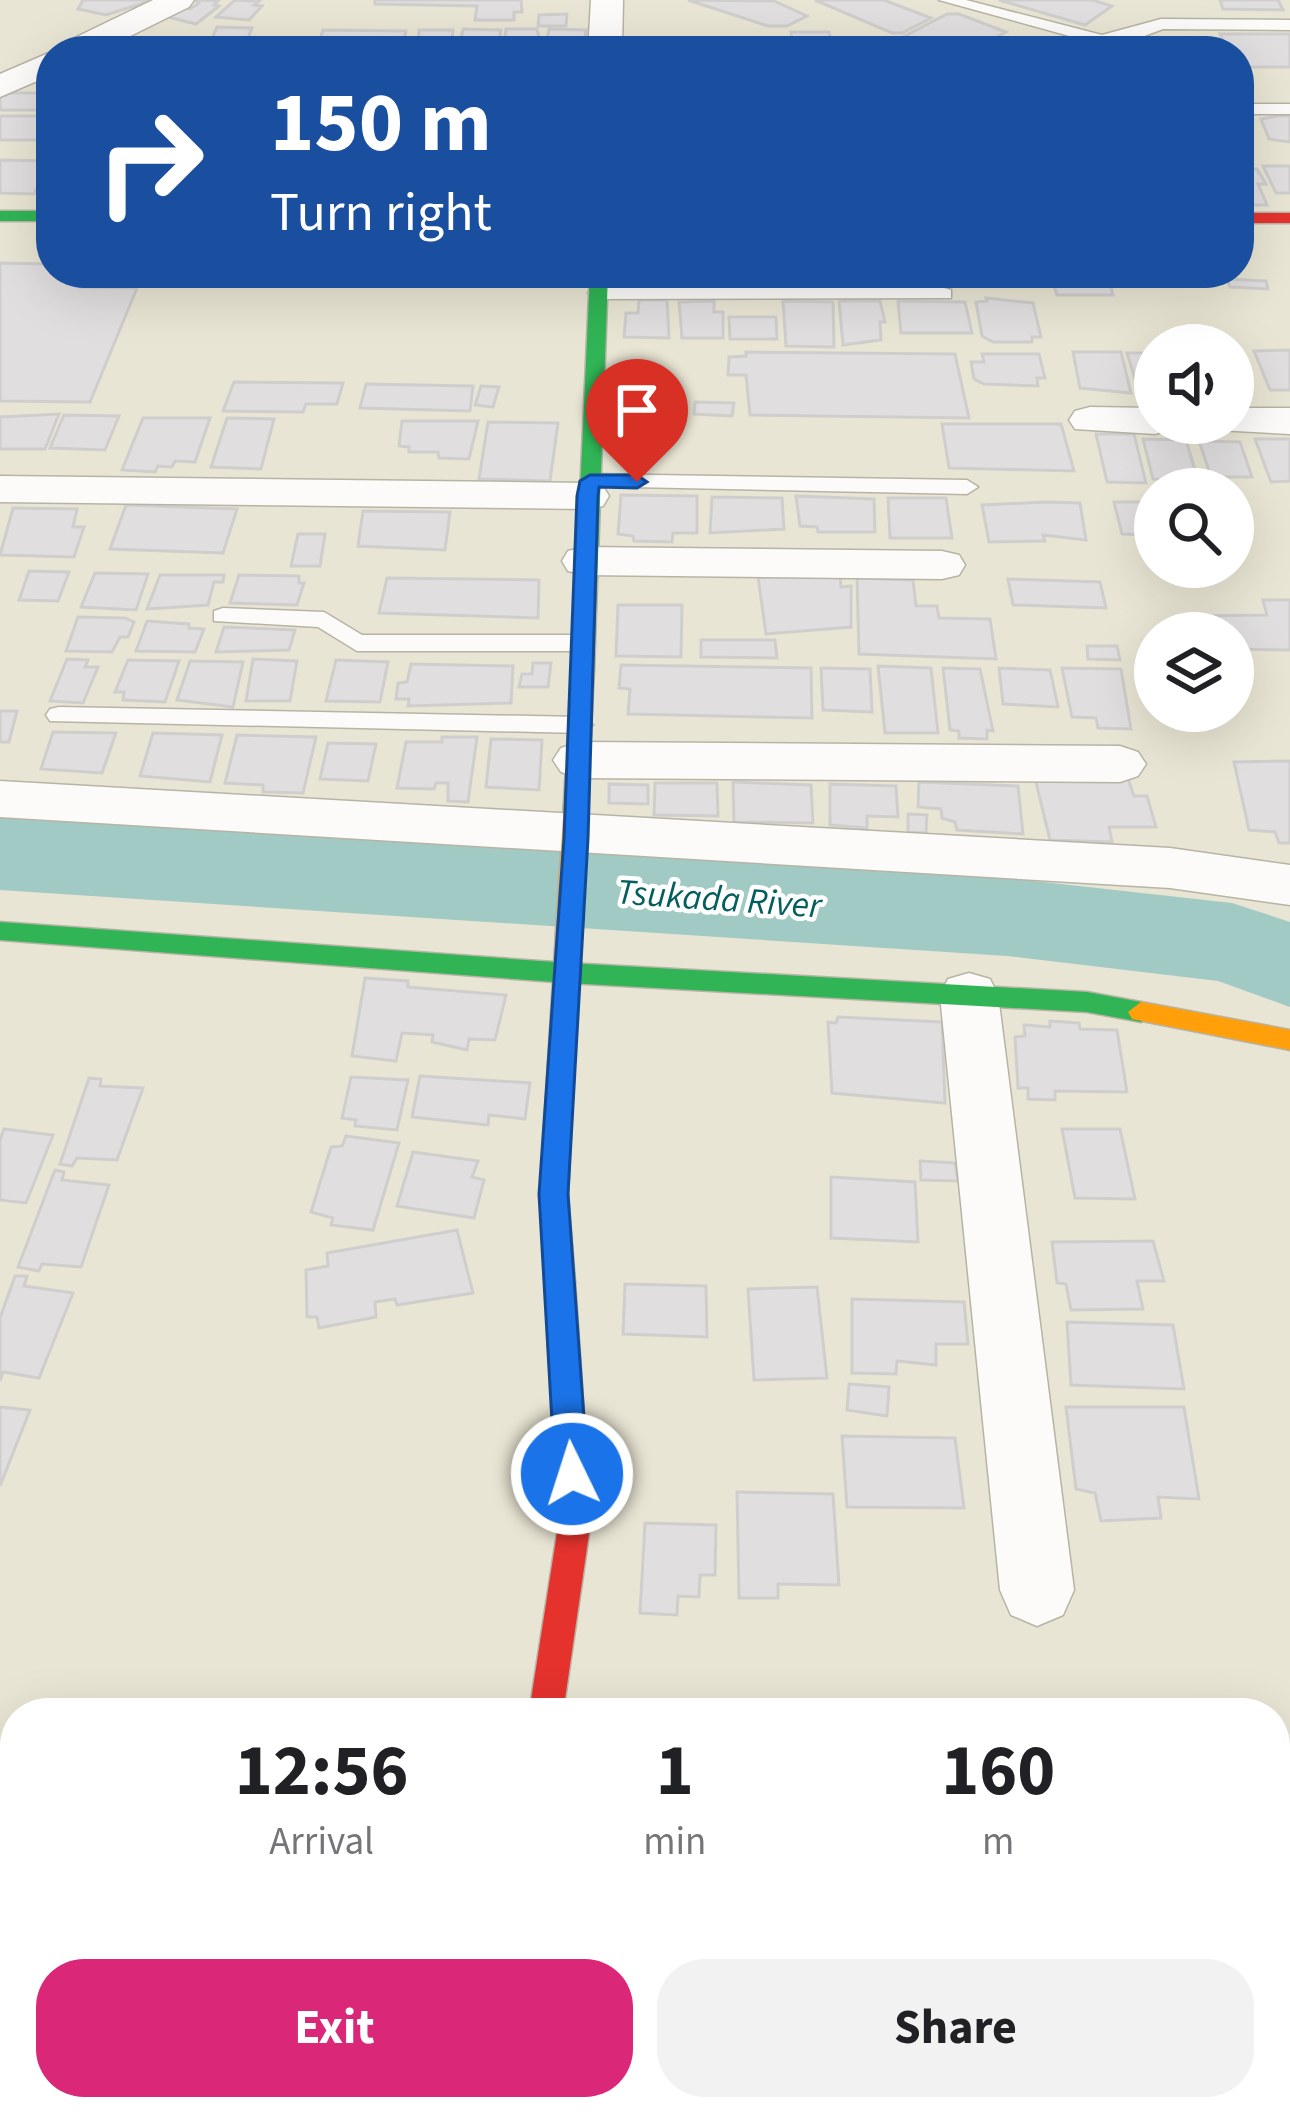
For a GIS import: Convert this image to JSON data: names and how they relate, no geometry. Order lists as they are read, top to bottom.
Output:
{
  "water": ["Tsukada River"],
  "page": {
    "turn": ["150 m", "Turn right"],
    "eta": [
      "12:56",
      "Arrival",
      "1",
      "min",
      "160",
      "m"
    ],
    "buttons": ["Exit", "Share"]
  }
}
